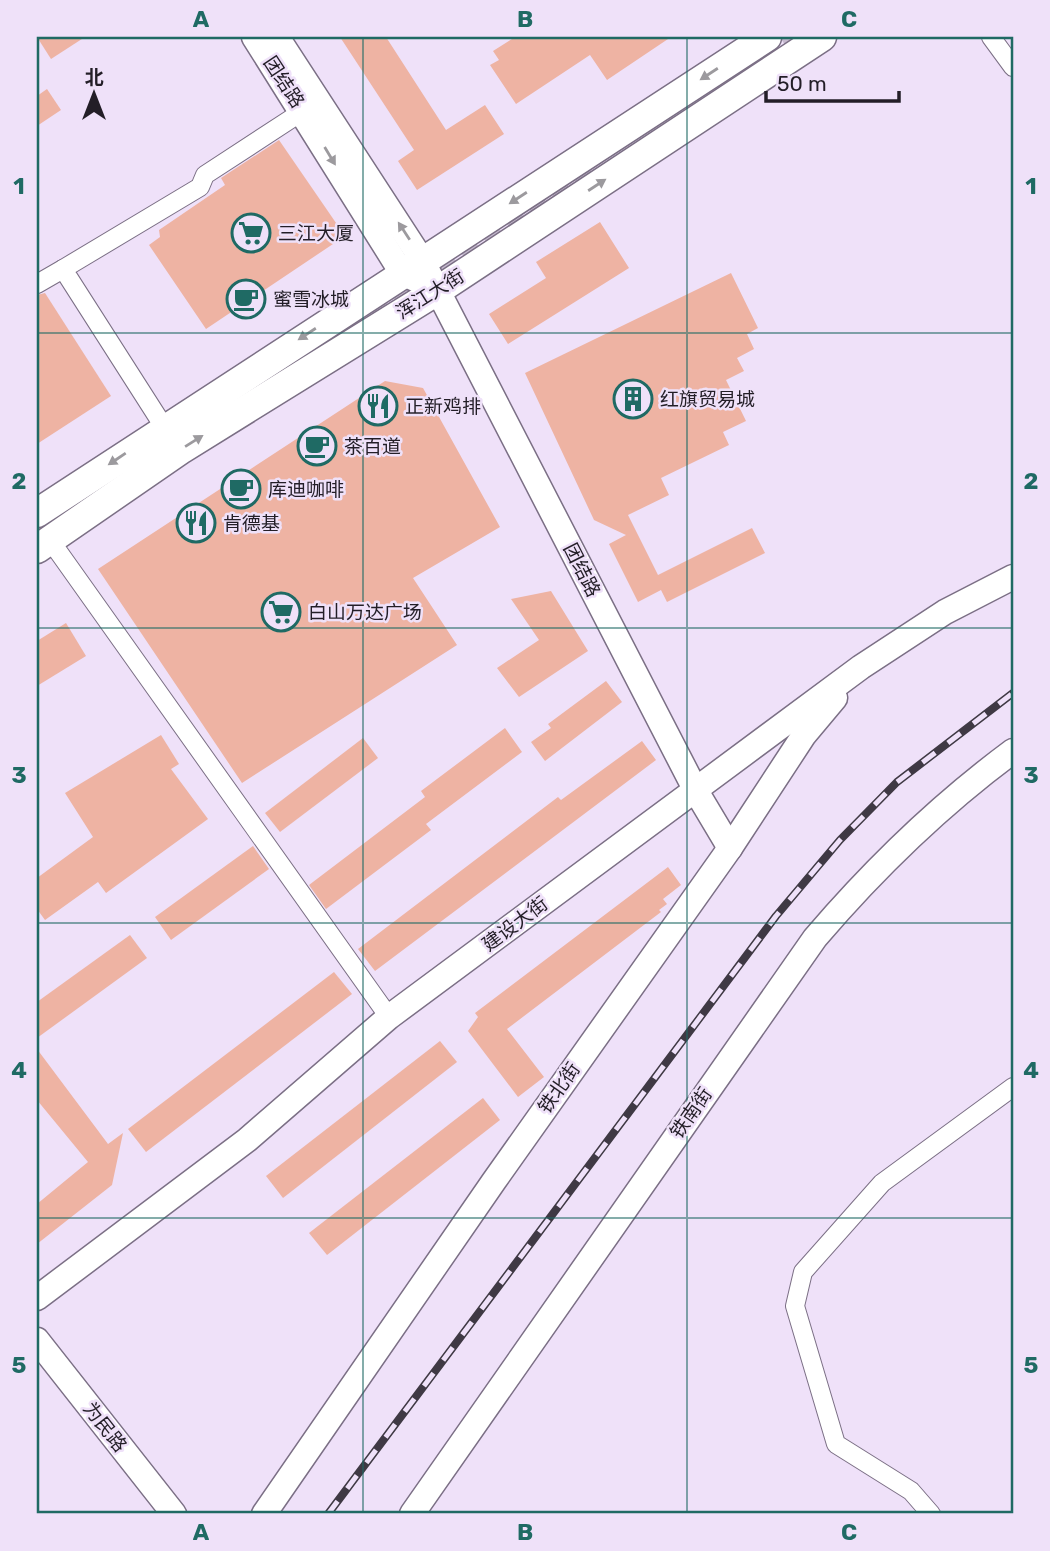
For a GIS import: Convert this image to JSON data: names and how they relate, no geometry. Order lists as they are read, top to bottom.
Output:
{
  "streets": {
    "main road": ["浑江大街"],
    "street": [
      "团结路",
      "建设大街",
      "铁北街",
      "铁南街",
      "为民路"
    ]
  },
  "crossings": [
    ["团结路", "浑江大街"],
    ["团结路", "建设大街"],
    ["团结路", "铁北街"],
    ["建设大街", "铁北街"]
  ],
  "places": {
    "supermarket": ["三江大厦", "白山万达广场"],
    "cafe": ["蜜雪冰城", "茶百道", "库迪咖啡"],
    "building": ["红旗贸易城"],
    "restaurant": ["正新鸡排", "肯德基"]
  },
  "scale_bar": "50 m",
  "north": "top",
  "grid": {
    "columns": ["A", "B", "C"],
    "rows": [
      "1",
      "2",
      "3",
      "4",
      "5"
    ]
  }
}
